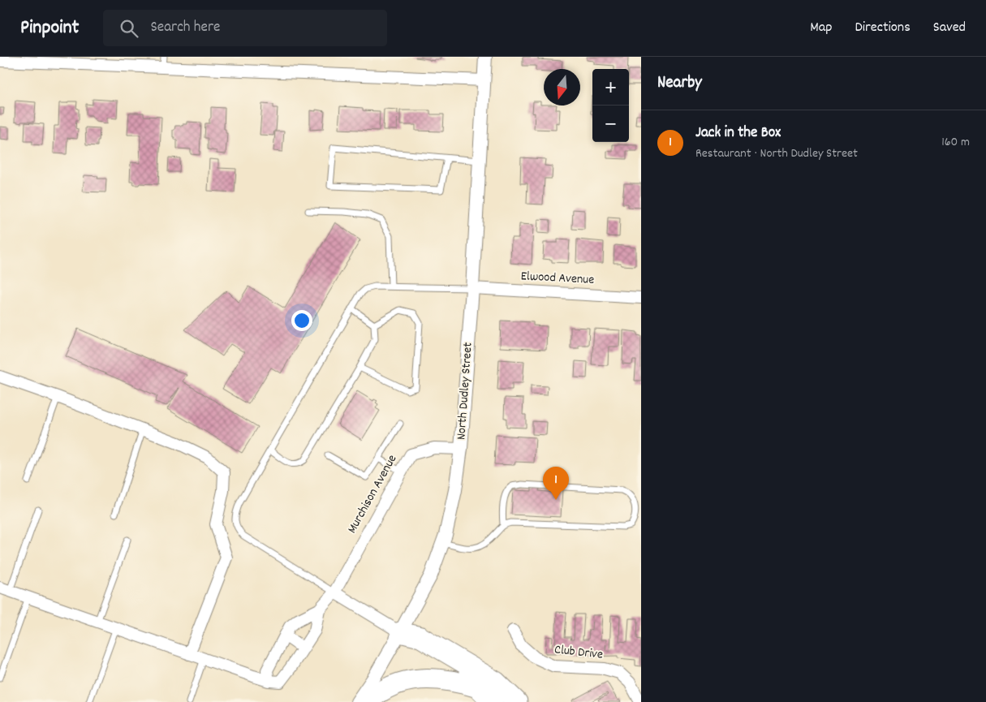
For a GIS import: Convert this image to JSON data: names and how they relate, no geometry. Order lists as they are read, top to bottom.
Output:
{
  "streets": {
    "street": [
      "Elwood Avenue",
      "North Dudley Street",
      "Murchison Avenue",
      "Club Drive"
    ]
  },
  "crossings": [
    ["Elwood Avenue", "North Dudley Street"],
    ["North Dudley Street", "Murchison Avenue"]
  ],
  "north": "bottom",
  "page": {
    "header": "Pinpoint",
    "search": "Search here",
    "nav": ["Map", "Directions", "Saved"],
    "heading": "Nearby",
    "map_buttons": ["+", "−"],
    "list": [
      {
        "mark": "1",
        "name": "Jack in the Box",
        "note": "Restaurant · North Dudley Street",
        "value": "160 m"
      }
    ],
    "pins": "1"
  }
}
